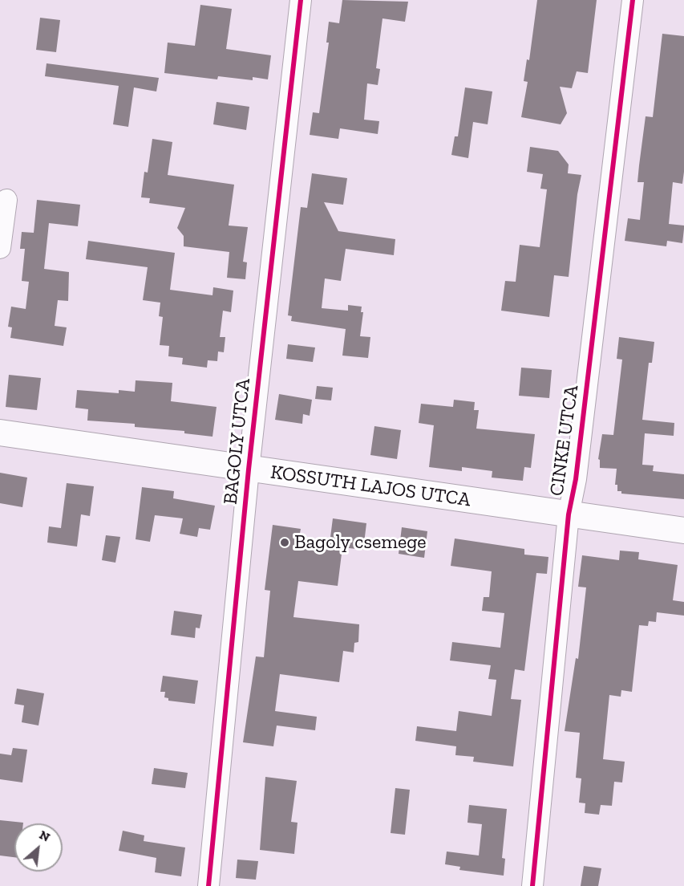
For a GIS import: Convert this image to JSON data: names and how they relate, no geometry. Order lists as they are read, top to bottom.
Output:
{
  "streets": {
    "street": ["CINKE UTCA", "BAGOLY UTCA", "KOSSUTH LAJOS UTCA"]
  },
  "crossings": [
    ["CINKE UTCA", "KOSSUTH LAJOS UTCA"],
    ["BAGOLY UTCA", "KOSSUTH LAJOS UTCA"]
  ],
  "places": ["Bagoly csemege"],
  "north": "top right"
}
